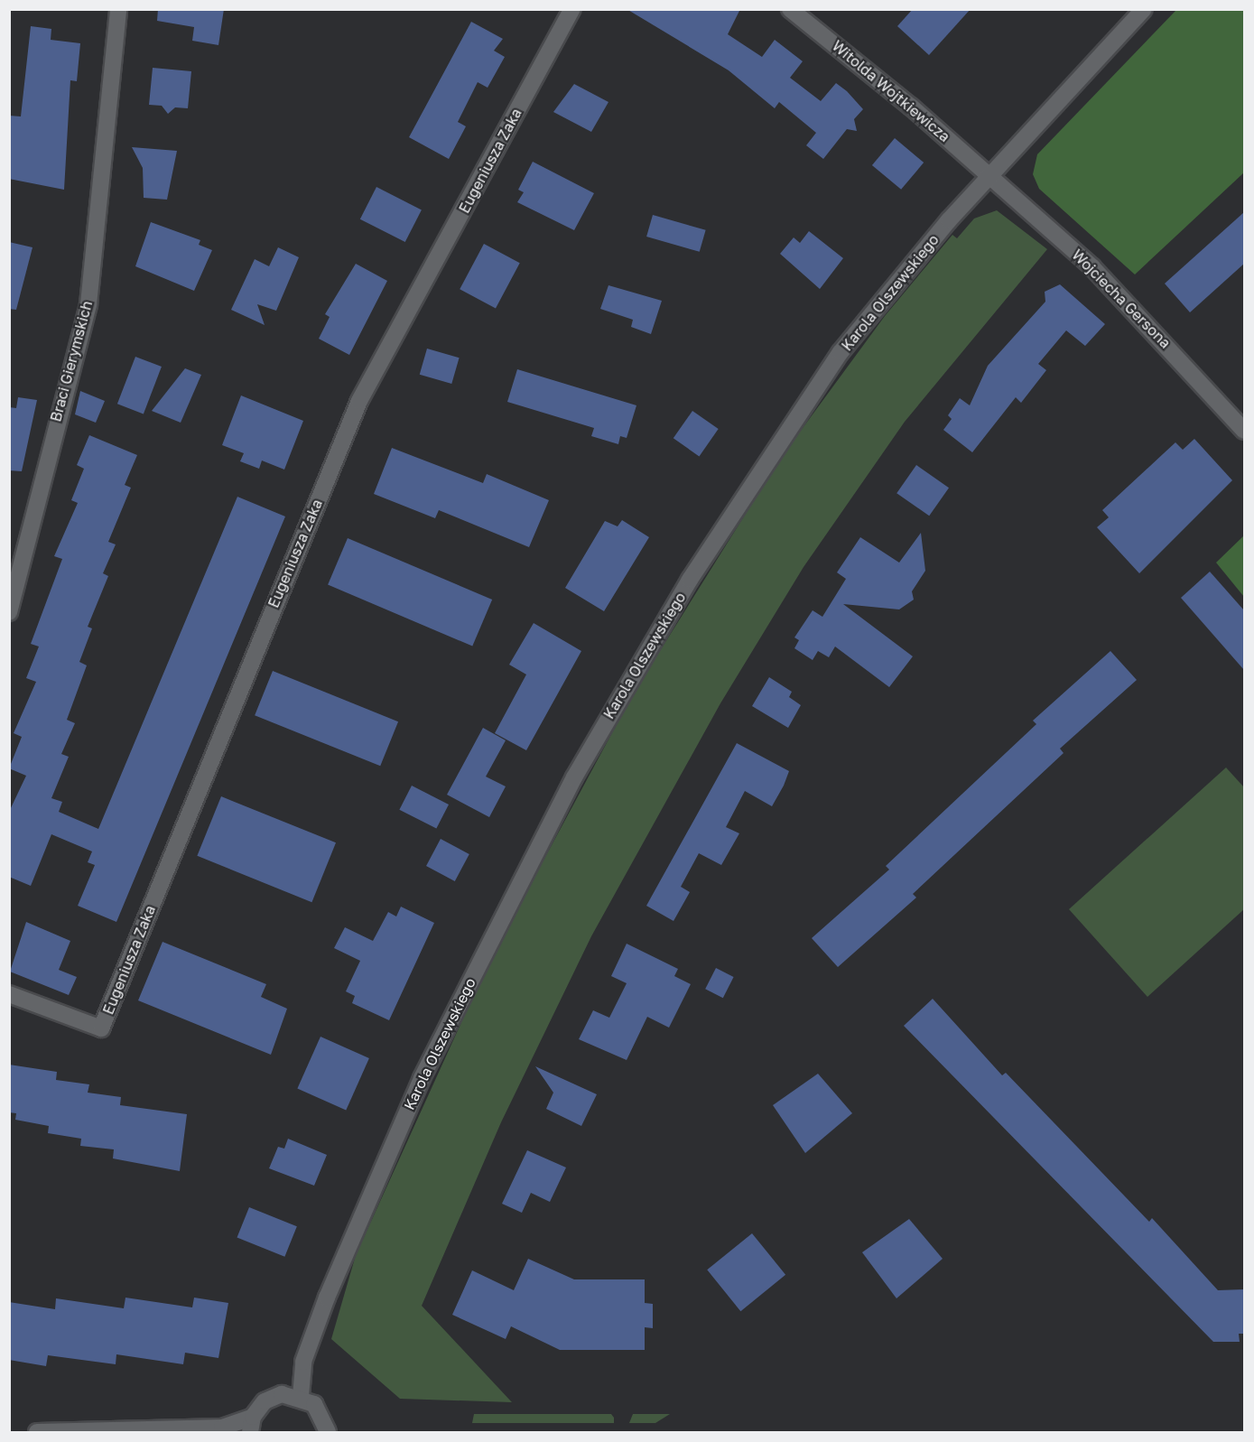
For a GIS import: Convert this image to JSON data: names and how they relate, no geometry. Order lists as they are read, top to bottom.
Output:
{
  "streets": {
    "street": [
      "Witolda Wojtkiewicza",
      "Eugeniusza Zaka",
      "Karola Olszewskiego",
      "Wojciecha Gersona",
      "Braci Gierymskich"
    ]
  },
  "crossings": [
    ["Witolda Wojtkiewicza", "Karola Olszewskiego"],
    ["Witolda Wojtkiewicza", "Wojciecha Gersona"],
    ["Karola Olszewskiego", "Wojciecha Gersona"]
  ]
}
